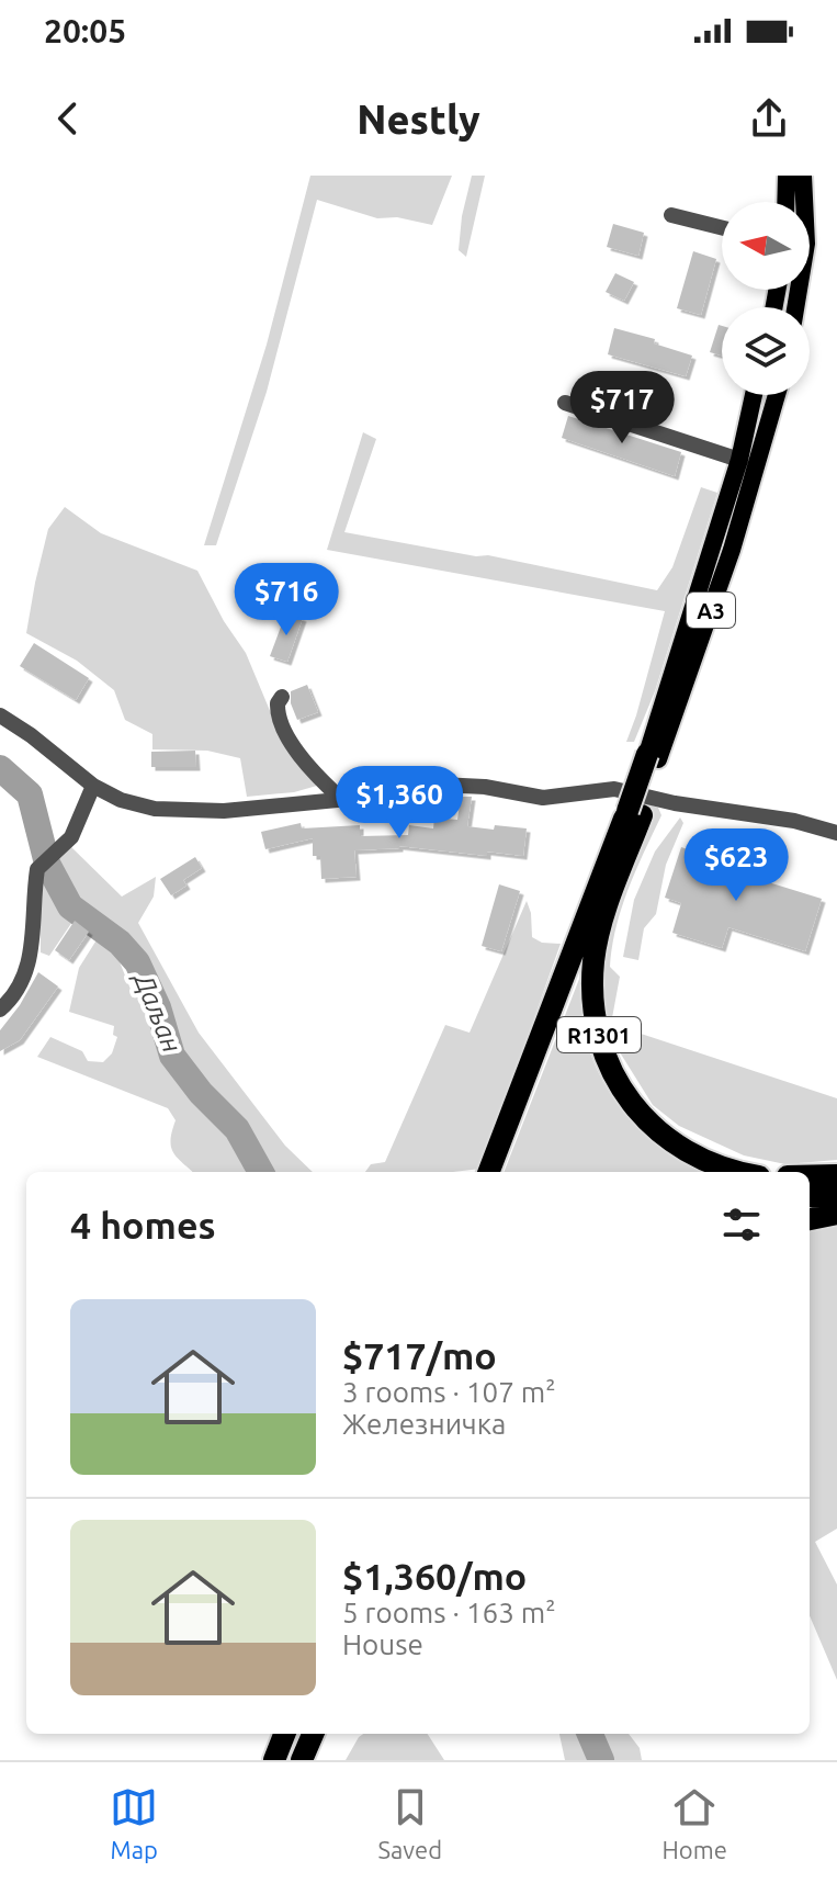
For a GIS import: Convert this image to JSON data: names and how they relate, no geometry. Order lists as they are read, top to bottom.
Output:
{
  "streets": {
    "highway": ["A3", "R1301"]
  },
  "crossings": [
    ["A3", "R1301"]
  ],
  "water": ["Даљан"],
  "north": "left",
  "page": {
    "status": "20:05",
    "header": "Nestly",
    "price": [
      "$717",
      "$716",
      "$1,360",
      "$623"
    ],
    "heading": "4 homes",
    "list": [
      {
        "name": "$717/mo",
        "note": "3 rooms · 107 m² · Железничка"
      },
      {
        "name": "$1,360/mo",
        "note": "5 rooms · 163 m² · House"
      }
    ],
    "tabs": ["Map", "Saved", "Home"]
  }
}
